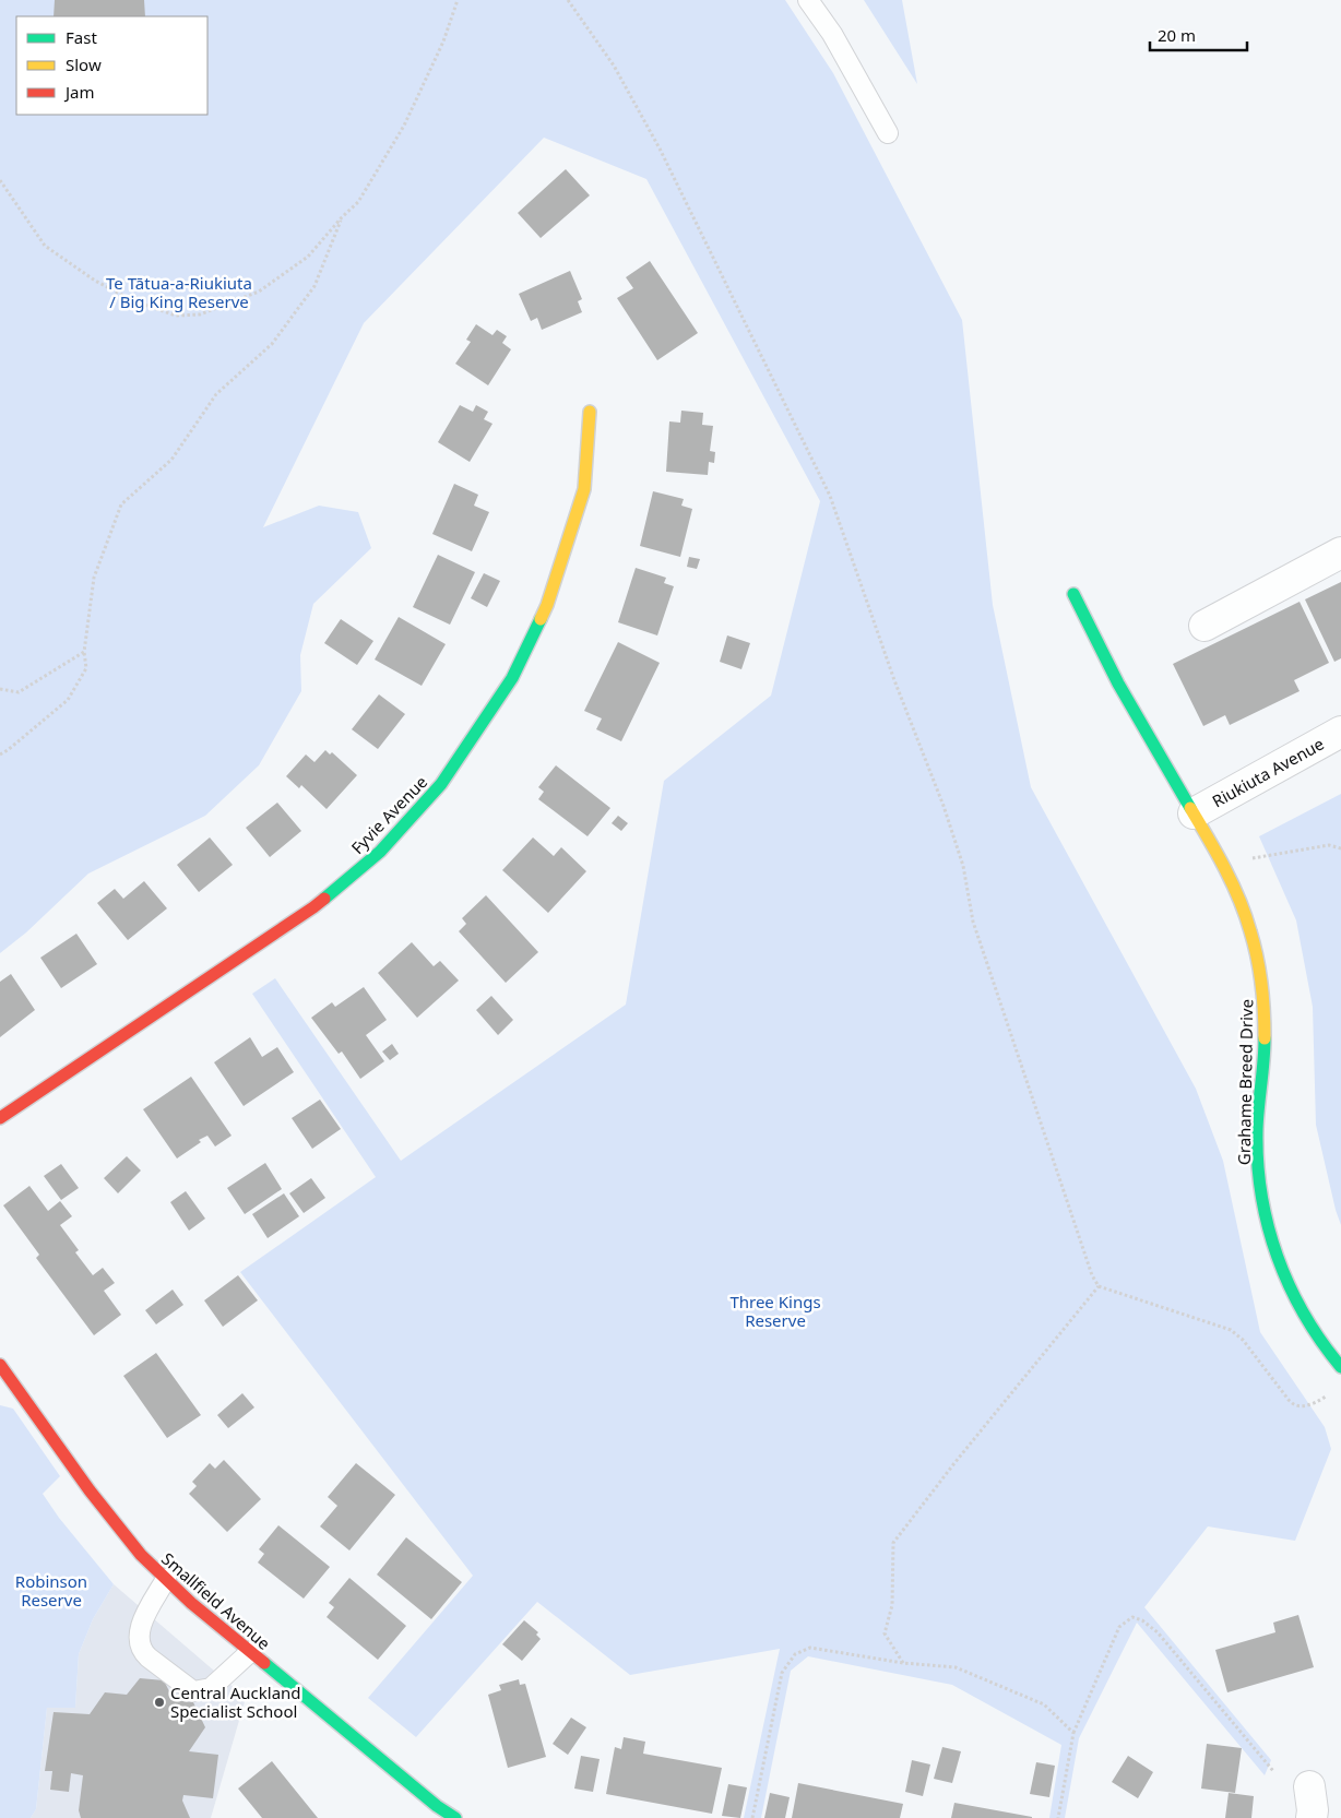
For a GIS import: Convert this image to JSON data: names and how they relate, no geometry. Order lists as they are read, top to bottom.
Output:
{
  "streets": {
    "street": [
      "Riukiuta Avenue",
      "Fyvie Avenue",
      "Grahame Breed Drive",
      "Smallfield Avenue"
    ]
  },
  "crossings": [
    ["Riukiuta Avenue", "Grahame Breed Drive"]
  ],
  "parks": ["Te Tātua-a-Riukiuta / Big King Reserve", "Three Kings Reserve", "Robinson Reserve"],
  "places": ["Central Auckland Specialist School"],
  "legend": ["Fast", "Slow", "Jam"],
  "scale_bar": "20 m"
}
